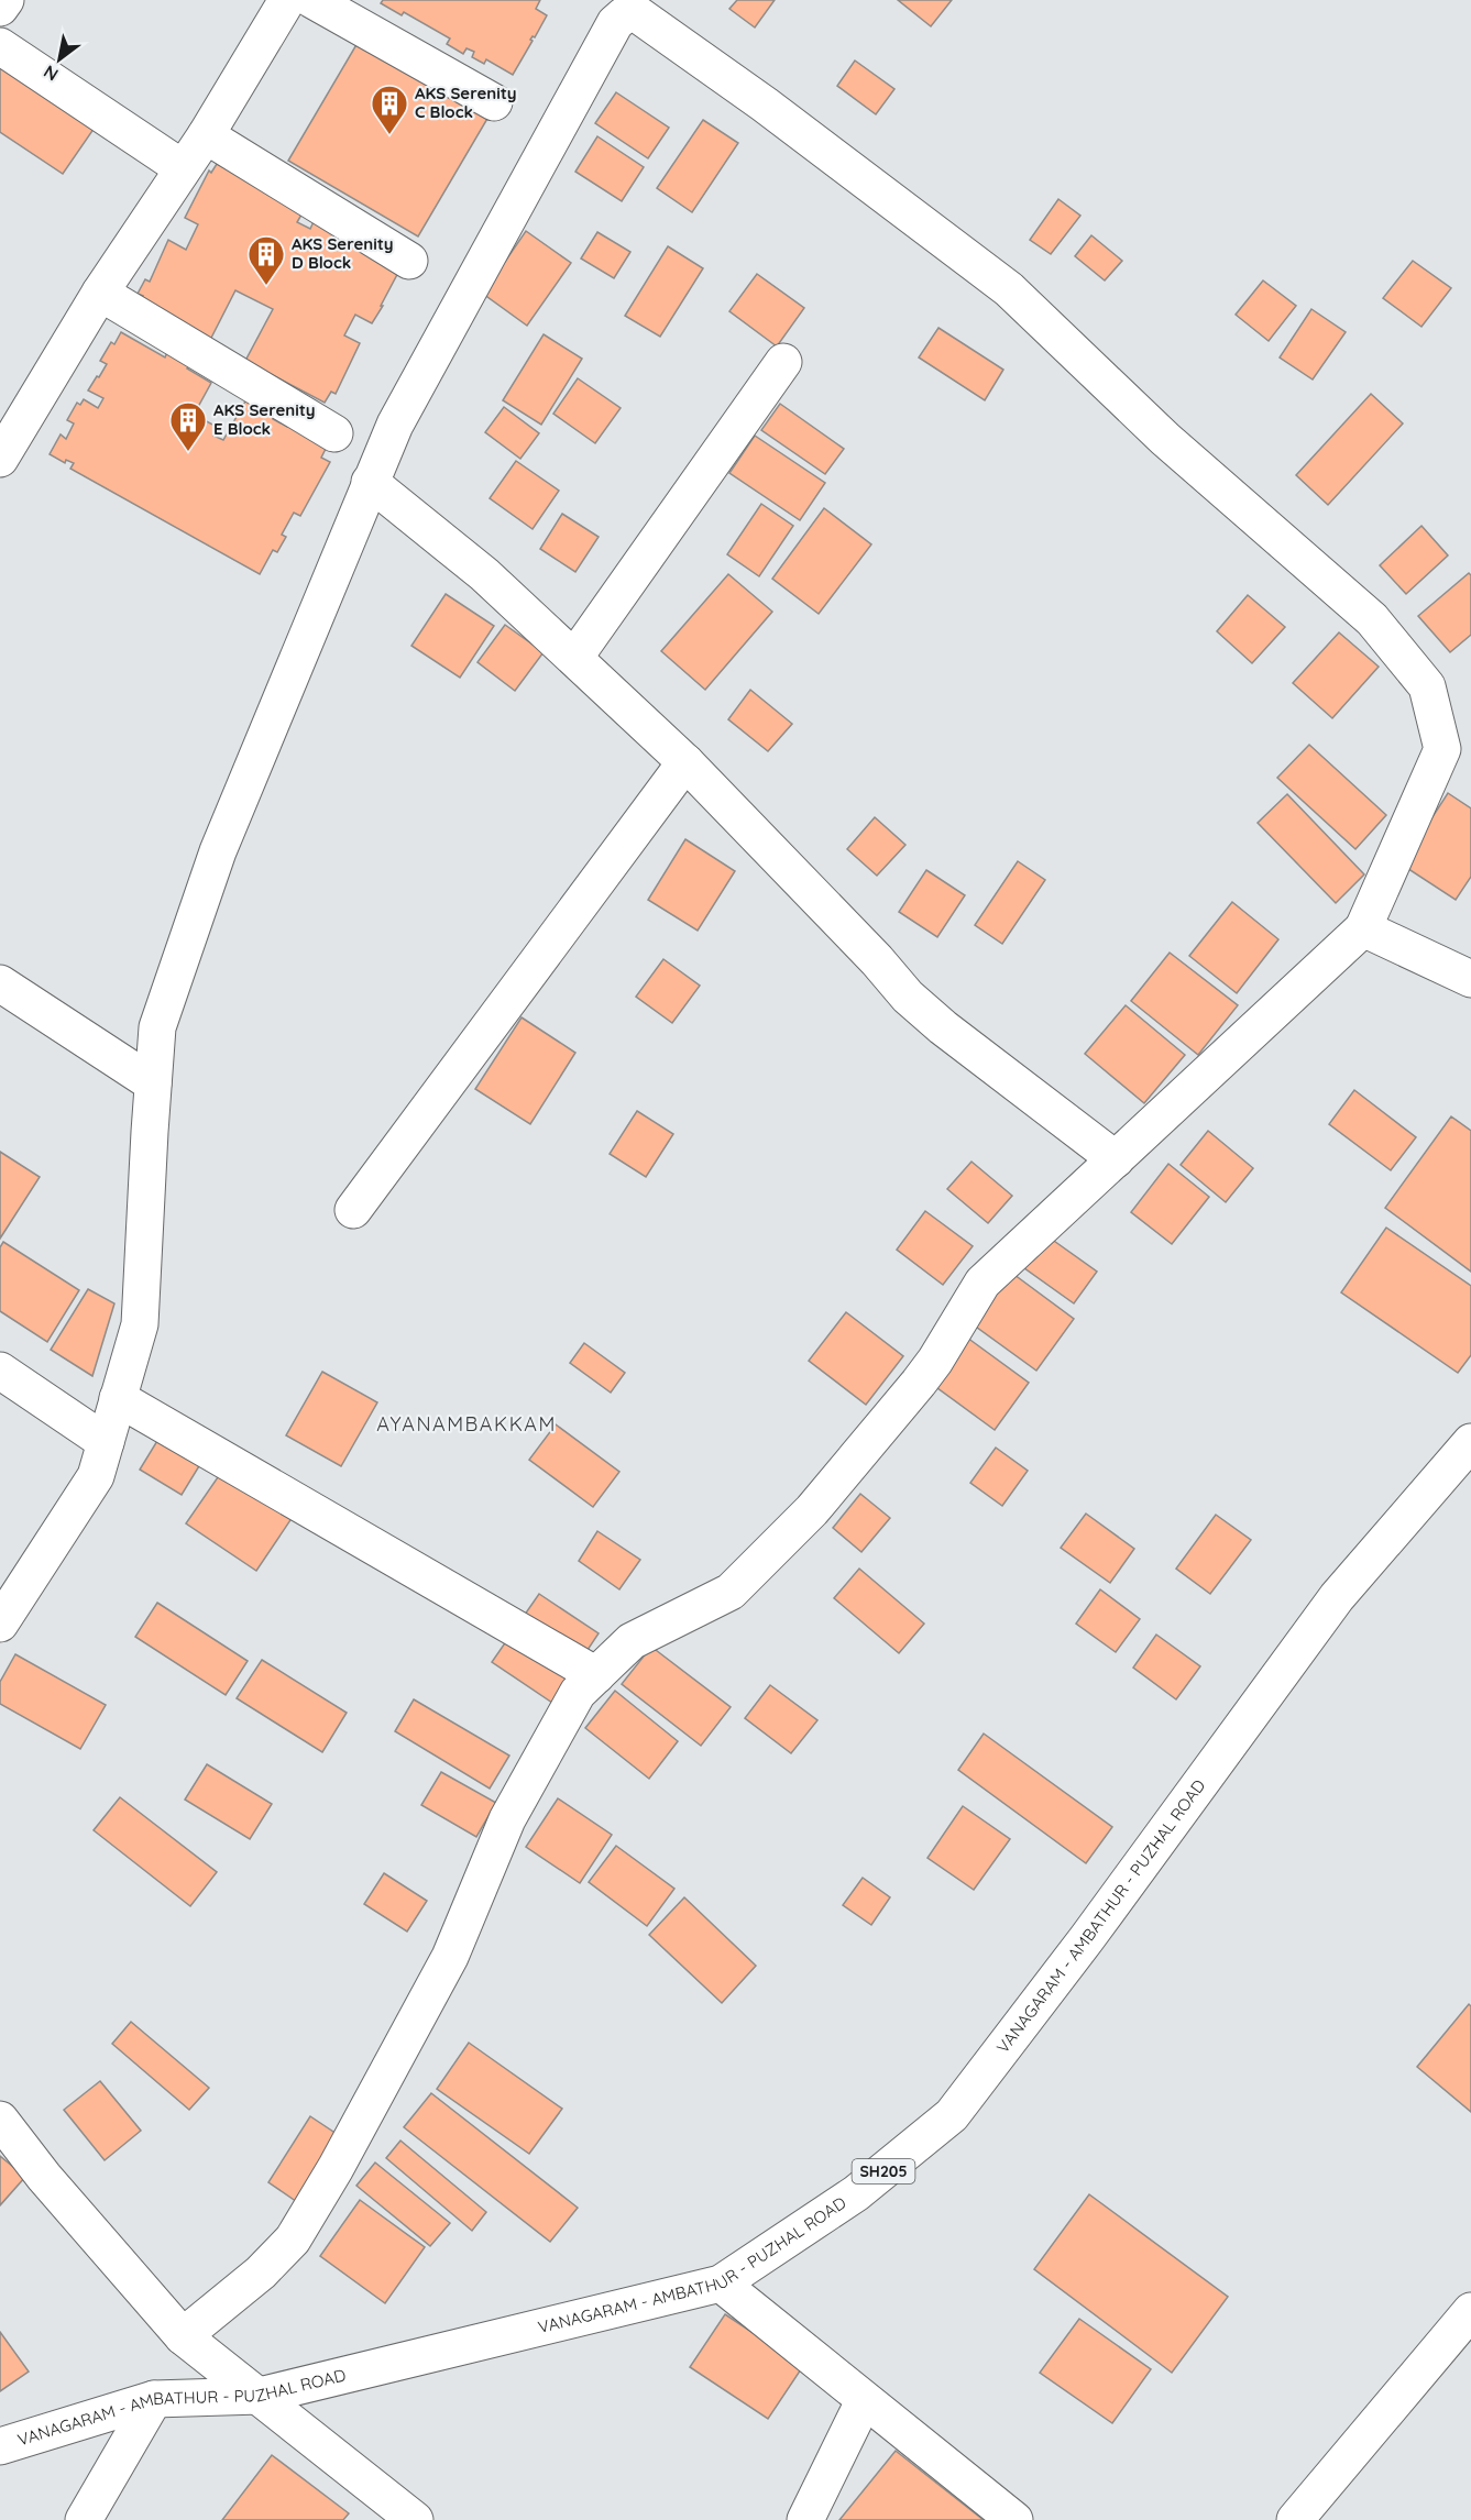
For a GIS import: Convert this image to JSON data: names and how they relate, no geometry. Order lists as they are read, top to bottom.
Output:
{
  "streets": {
    "street": ["VANAGARAM - AMBATHUR - PUZHAL ROAD", "SH205"]
  },
  "districts": ["AYANAMBAKKAM"],
  "places": {
    "building": ["AKS Serenity C Block", "AKS Serenity D Block", "AKS Serenity E Block"]
  },
  "north": "bottom left"
}
